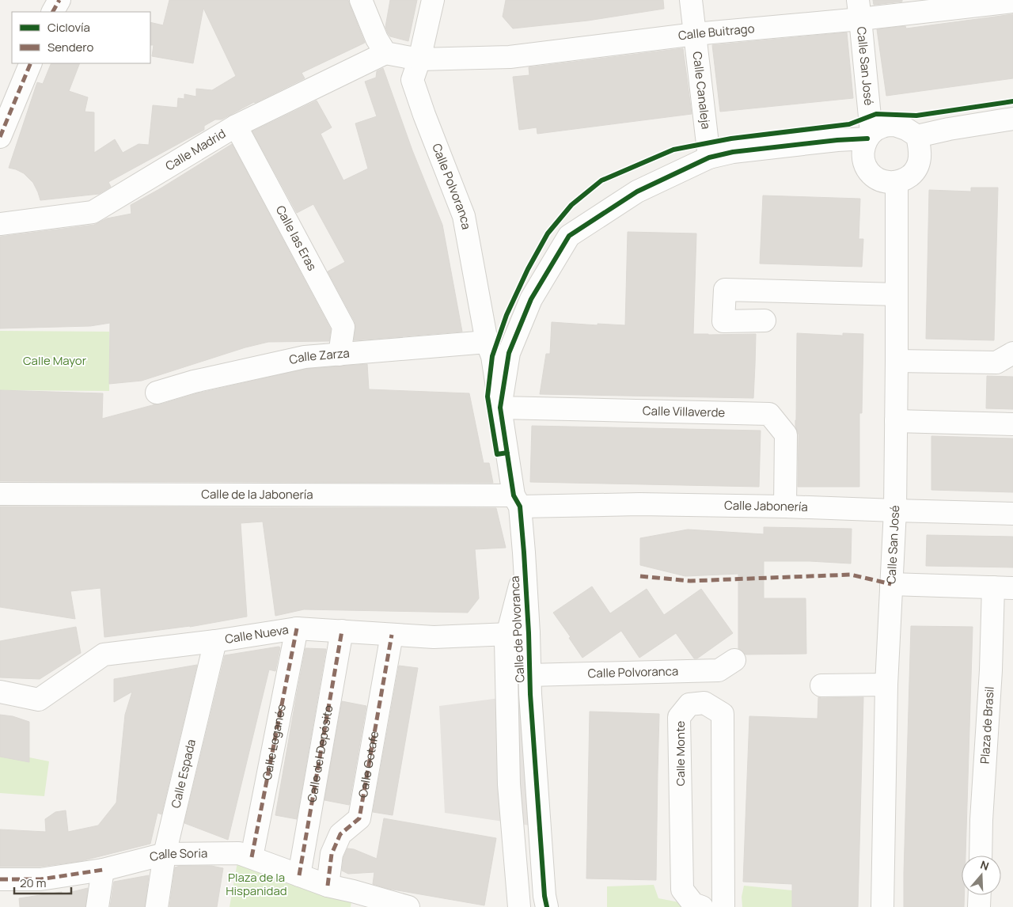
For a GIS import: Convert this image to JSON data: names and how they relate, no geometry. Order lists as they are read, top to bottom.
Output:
{
  "streets": {
    "street": [
      "Calle Buitrago",
      "Calle San José",
      "Calle Canaleja",
      "Calle Madrid",
      "Calle Polvoranca",
      "Calle las Eras",
      "Calle Zarza",
      "Calle Villaverde",
      "Calle de la Jabonería",
      "Calle Jabonería",
      "Calle de Polvoranca",
      "Calle Nueva",
      "Plaza de Brasil",
      "Calle Leganés",
      "Calle del Depósito",
      "Calle Monte",
      "Calle Getafe",
      "Calle Espada",
      "Calle Soria"
    ]
  },
  "crossings": [
    ["Calle Buitrago", "Calle San José"],
    ["Calle Buitrago", "Calle Canaleja"],
    ["Calle Buitrago", "Calle Polvoranca"],
    ["Calle San José", "Calle Jabonería"],
    ["Calle San José", "Calle de Polvoranca"],
    ["Calle Canaleja", "Calle de Polvoranca"],
    ["Calle Madrid", "Calle las Eras"],
    ["Calle Polvoranca", "Calle Zarza"],
    ["Calle Polvoranca", "Calle Villaverde"],
    ["Calle Polvoranca", "Calle de Polvoranca"],
    ["Calle las Eras", "Calle Zarza"],
    ["Calle Villaverde", "Calle Jabonería"],
    ["Calle Villaverde", "Calle de Polvoranca"],
    ["Calle de la Jabonería", "Calle Jabonería"],
    ["Calle de la Jabonería", "Calle de Polvoranca"],
    ["Calle Jabonería", "Calle de Polvoranca"],
    ["Calle de Polvoranca", "Calle Nueva"],
    ["Calle Nueva", "Calle Leganés"],
    ["Calle Nueva", "Calle del Depósito"],
    ["Calle Nueva", "Calle Getafe"],
    ["Calle Nueva", "Calle Espada"],
    ["Calle Leganés", "Calle Soria"],
    ["Calle del Depósito", "Calle Soria"],
    ["Calle Getafe", "Calle Soria"],
    ["Calle Espada", "Calle Soria"]
  ],
  "parks": ["Calle Mayor", "Plaza de la Hispanidad"],
  "legend": ["Ciclovía", "Sendero"],
  "scale_bar": "20 m",
  "north": "top"
}
